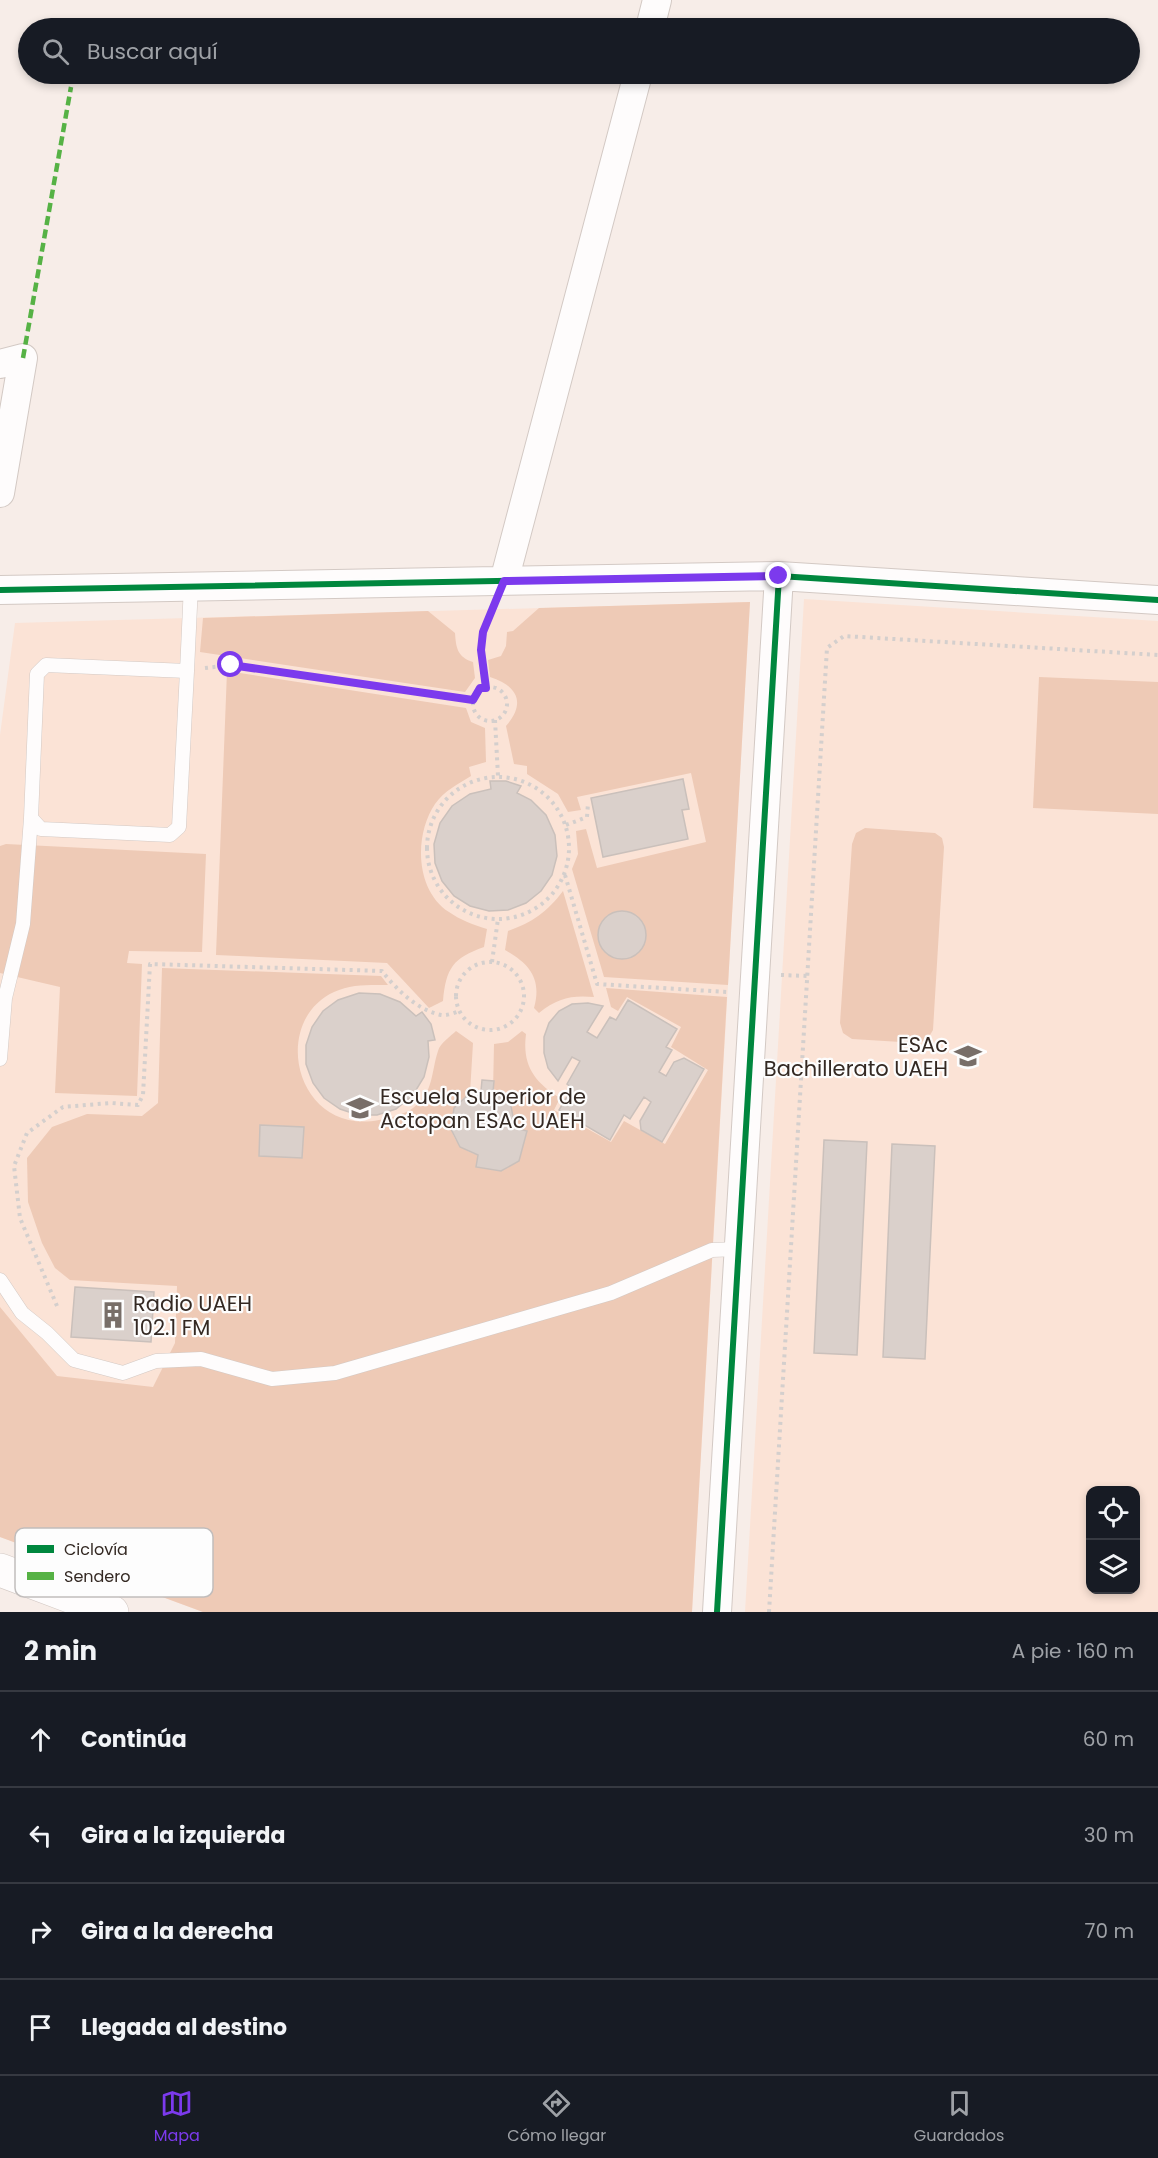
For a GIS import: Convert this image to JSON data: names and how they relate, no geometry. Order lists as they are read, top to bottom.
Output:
{
  "places": {
    "school or university": ["ESAc Bachillerato UAEH", "Escuela Superior de Actopan ESAc UAEH"],
    "building": ["Radio UAEH 102.1 FM"]
  },
  "legend": ["Ciclovía", "Sendero"],
  "page": {
    "search": "Buscar aquí",
    "heading": ["2 min", "A pie · 160 m"],
    "list": [
      ["Continúa", "60 m"],
      ["Gira a la izquierda", "30 m"],
      ["Gira a la derecha", "70 m"],
      "Llegada al destino"
    ],
    "nav": ["Mapa", "Cómo llegar", "Guardados"]
  }
}
